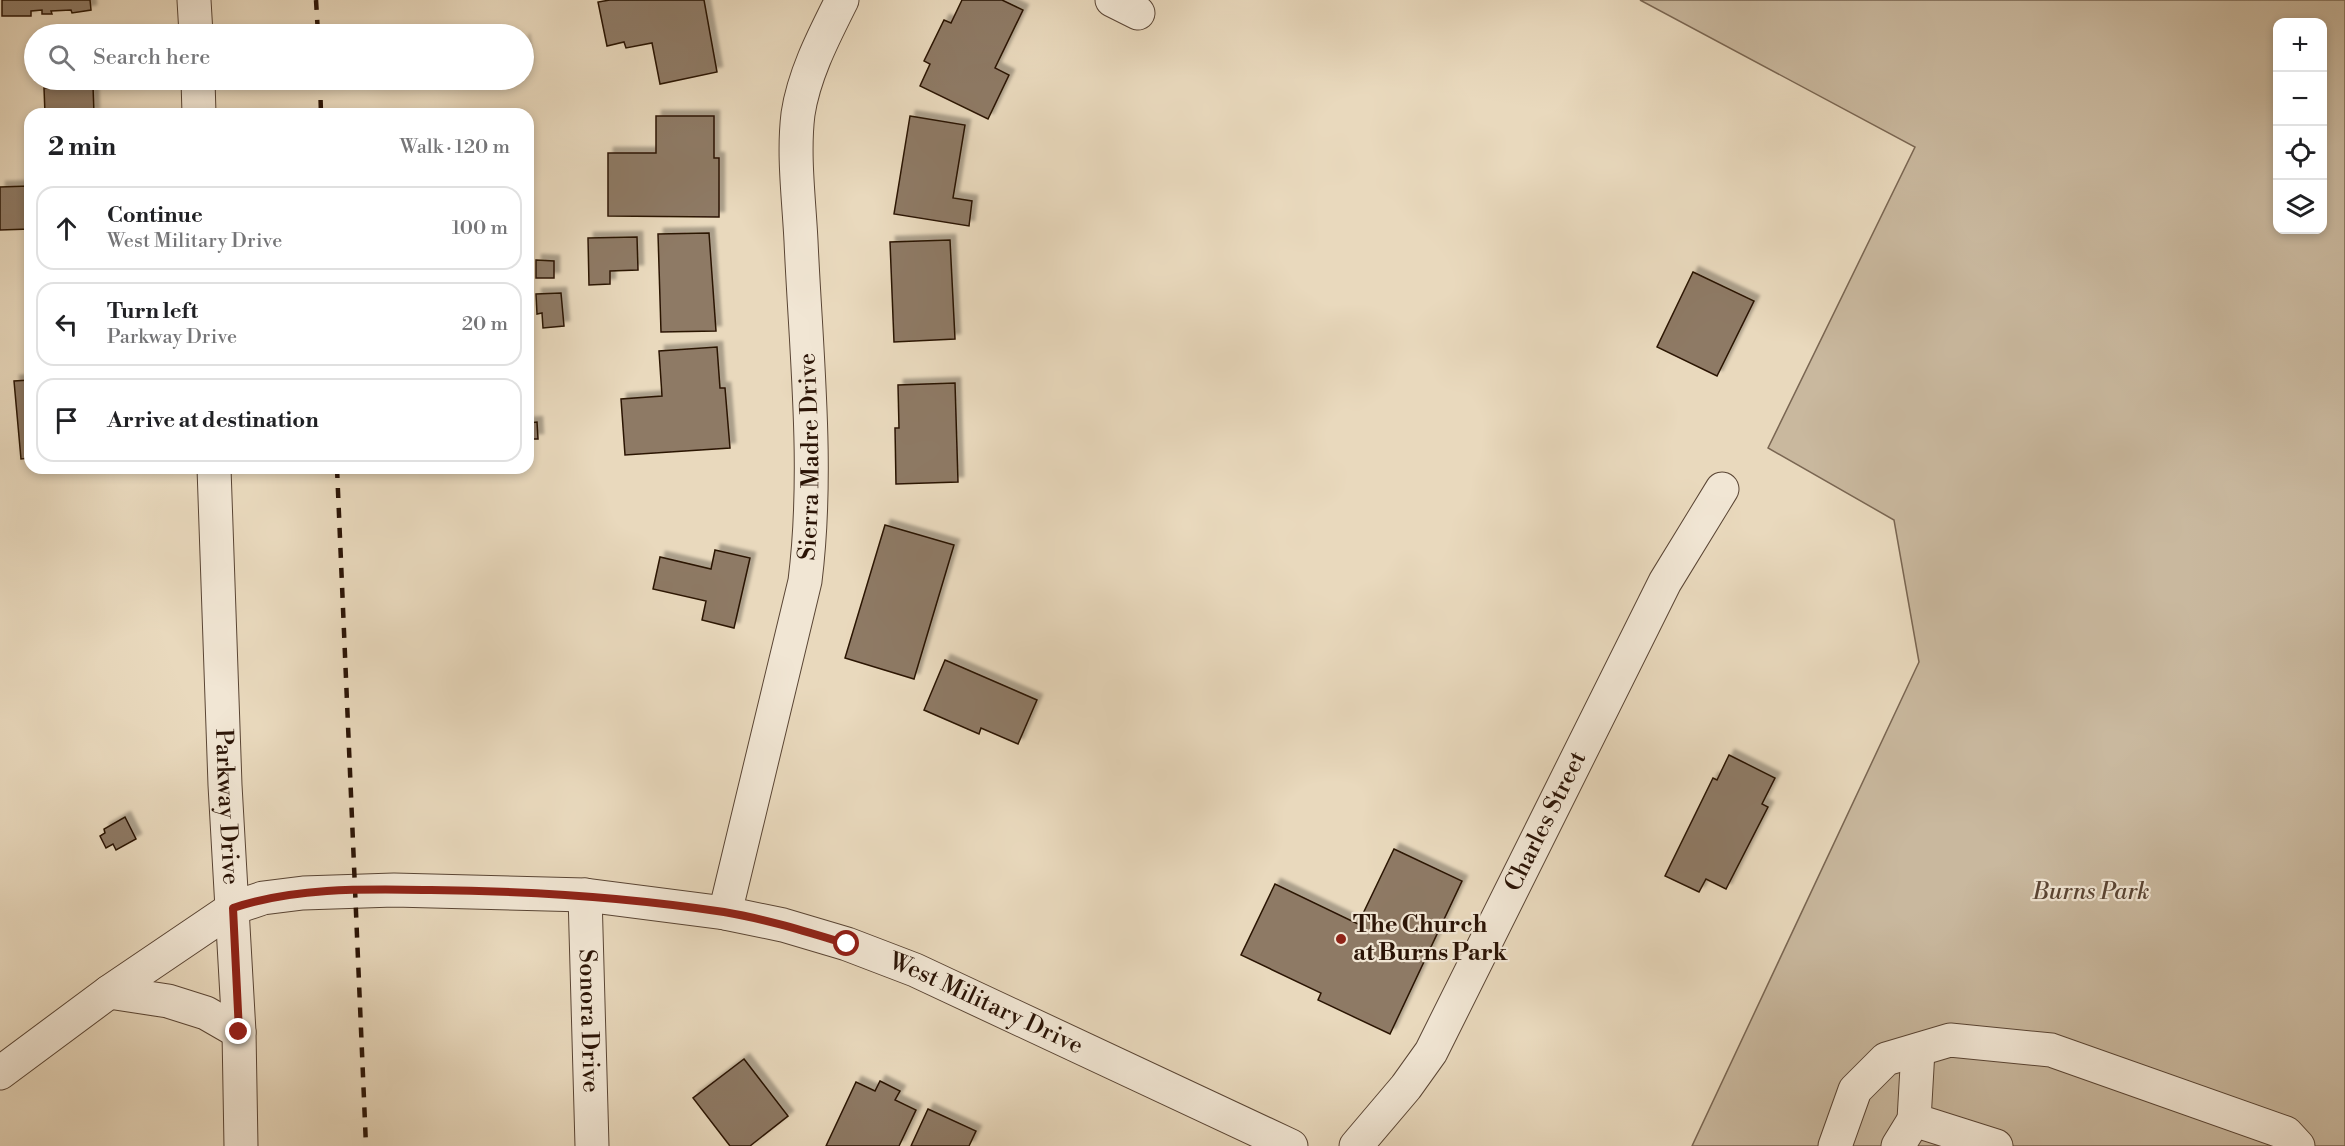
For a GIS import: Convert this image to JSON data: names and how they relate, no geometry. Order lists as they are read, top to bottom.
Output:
{
  "streets": {
    "street": [
      "Sierra Madre Drive",
      "Parkway Drive",
      "Charles Street",
      "West Military Drive",
      "Sonora Drive"
    ]
  },
  "crossings": [
    ["Sierra Madre Drive", "West Military Drive"],
    ["Parkway Drive", "West Military Drive"],
    ["West Military Drive", "Sonora Drive"]
  ],
  "parks": ["Burns Park"],
  "places": ["The Church at Burns Park"],
  "page": {
    "map_buttons": ["+", "−"],
    "search": "Search here",
    "heading": ["2 min", "Walk · 120 m"],
    "list": [
      ["Continue", "West Military Drive", "100 m"],
      ["Turn left", "Parkway Drive", "20 m"],
      "Arrive at destination"
    ]
  }
}
